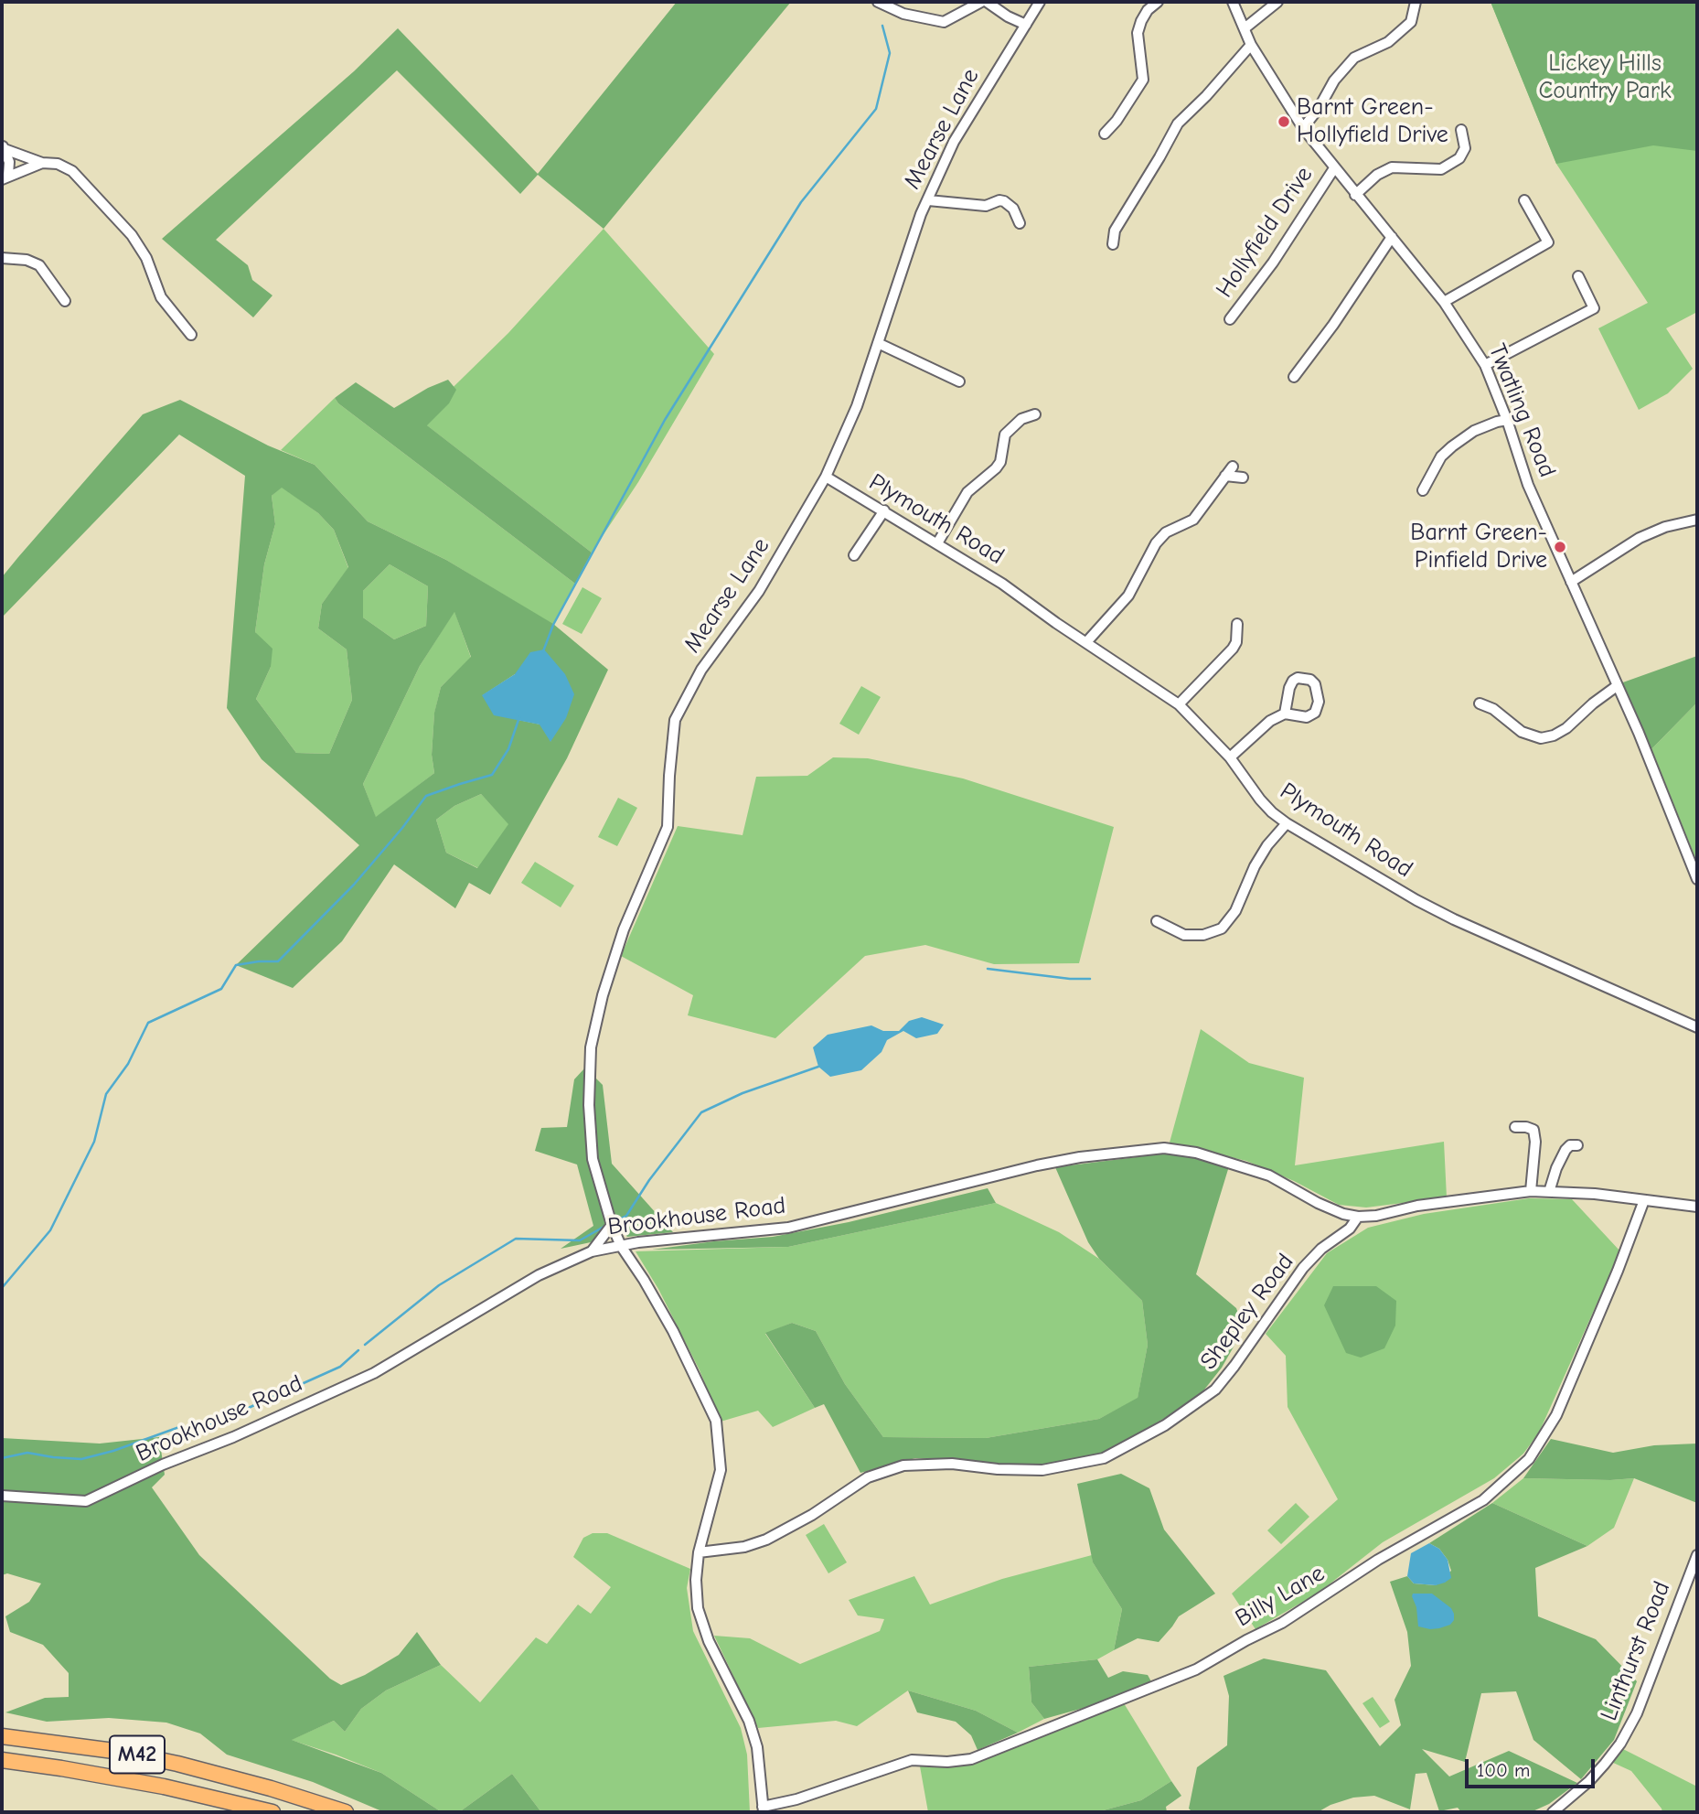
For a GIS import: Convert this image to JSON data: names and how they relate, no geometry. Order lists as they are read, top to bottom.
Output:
{
  "streets": {
    "highway": ["M42"],
    "street": [
      "Mearse Lane",
      "Hollyfield Drive",
      "Twatling Road",
      "Plymouth Road",
      "Brookhouse Road",
      "Shepley Road",
      "Billy Lane",
      "Linthurst Road"
    ]
  },
  "crossings": [
    ["Mearse Lane", "Plymouth Road"],
    ["Mearse Lane", "Brookhouse Road"],
    ["Mearse Lane", "Shepley Road"],
    ["Mearse Lane", "Billy Lane"],
    ["Hollyfield Drive", "Twatling Road"],
    ["Brookhouse Road", "Shepley Road"]
  ],
  "parks": ["Lickey Hills Country Park"],
  "places": ["Barnt Green- Hollyfield Drive", "Barnt Green- Pinfield Drive"],
  "scale_bar": "100 m"
}
